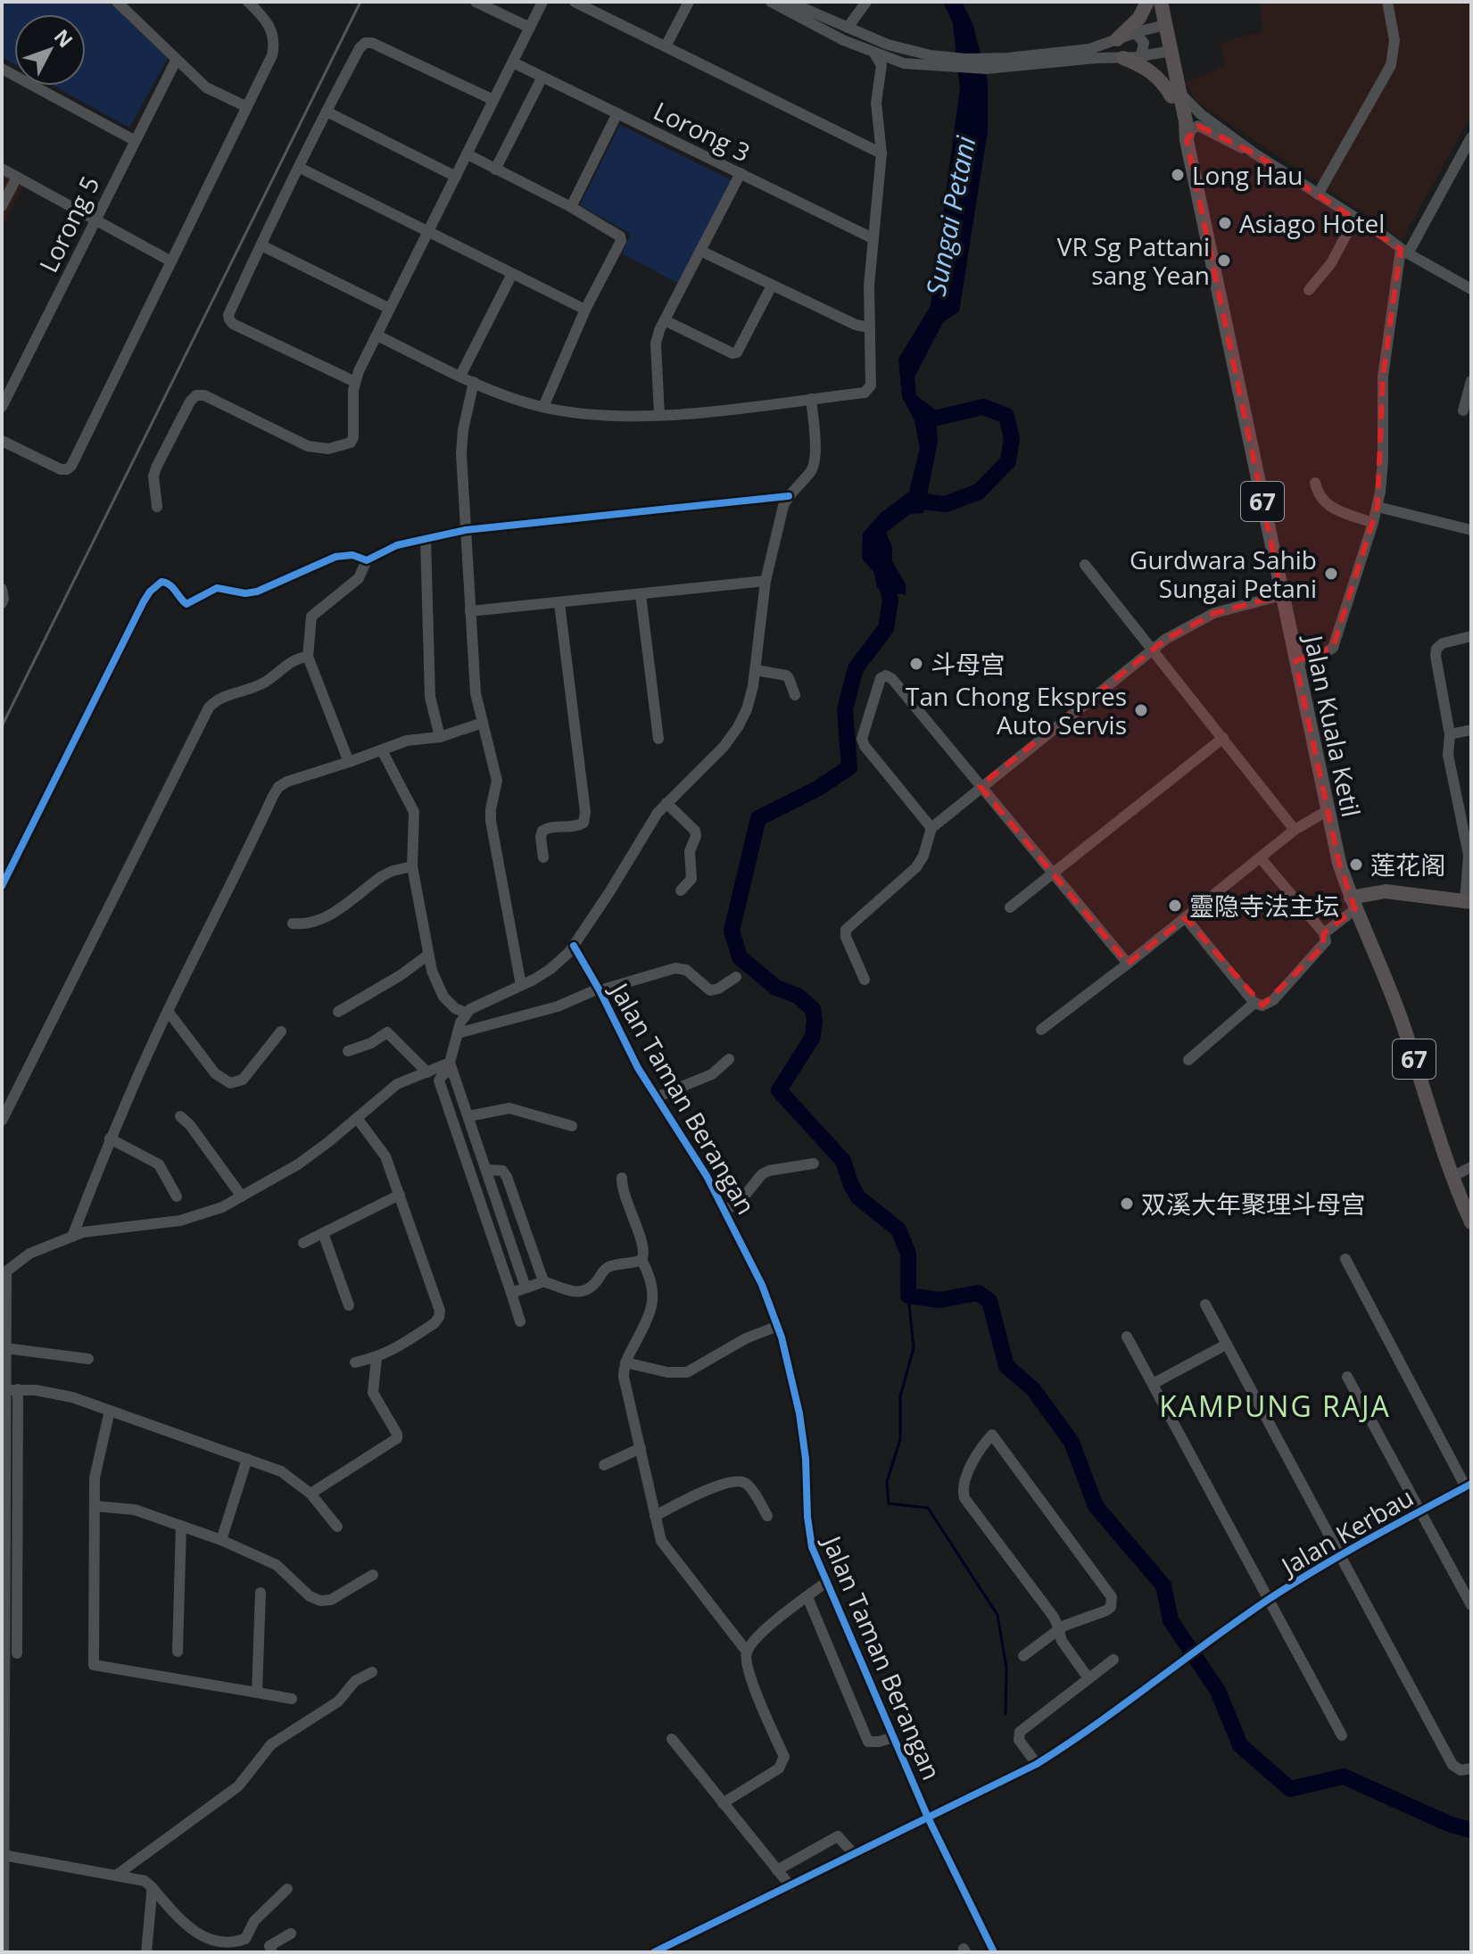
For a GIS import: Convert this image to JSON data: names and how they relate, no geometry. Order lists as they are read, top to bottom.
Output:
{
  "streets": {
    "main road": ["67", "Jalan Kuala Ketil"],
    "street": [
      "Lorong 3",
      "Lorong 5",
      "Jalan Taman Berangan",
      "Jalan Kerbau"
    ]
  },
  "crossings": [
    ["Jalan Taman Berangan", "Jalan Kerbau"]
  ],
  "districts": ["KAMPUNG RAJA"],
  "water": ["Sungai Petani"],
  "places": [
    "Long Hau",
    "Asiago Hotel",
    "VR Sg Pattani sang Yean",
    "Gurdwara Sahib Sungai Petani",
    "斗母宫",
    "Tan Chong Ekspres Auto Servis",
    "莲花阁",
    "靈隐寺法主坛",
    "双溪大年聚理斗母宫"
  ],
  "north": "top right"
}
